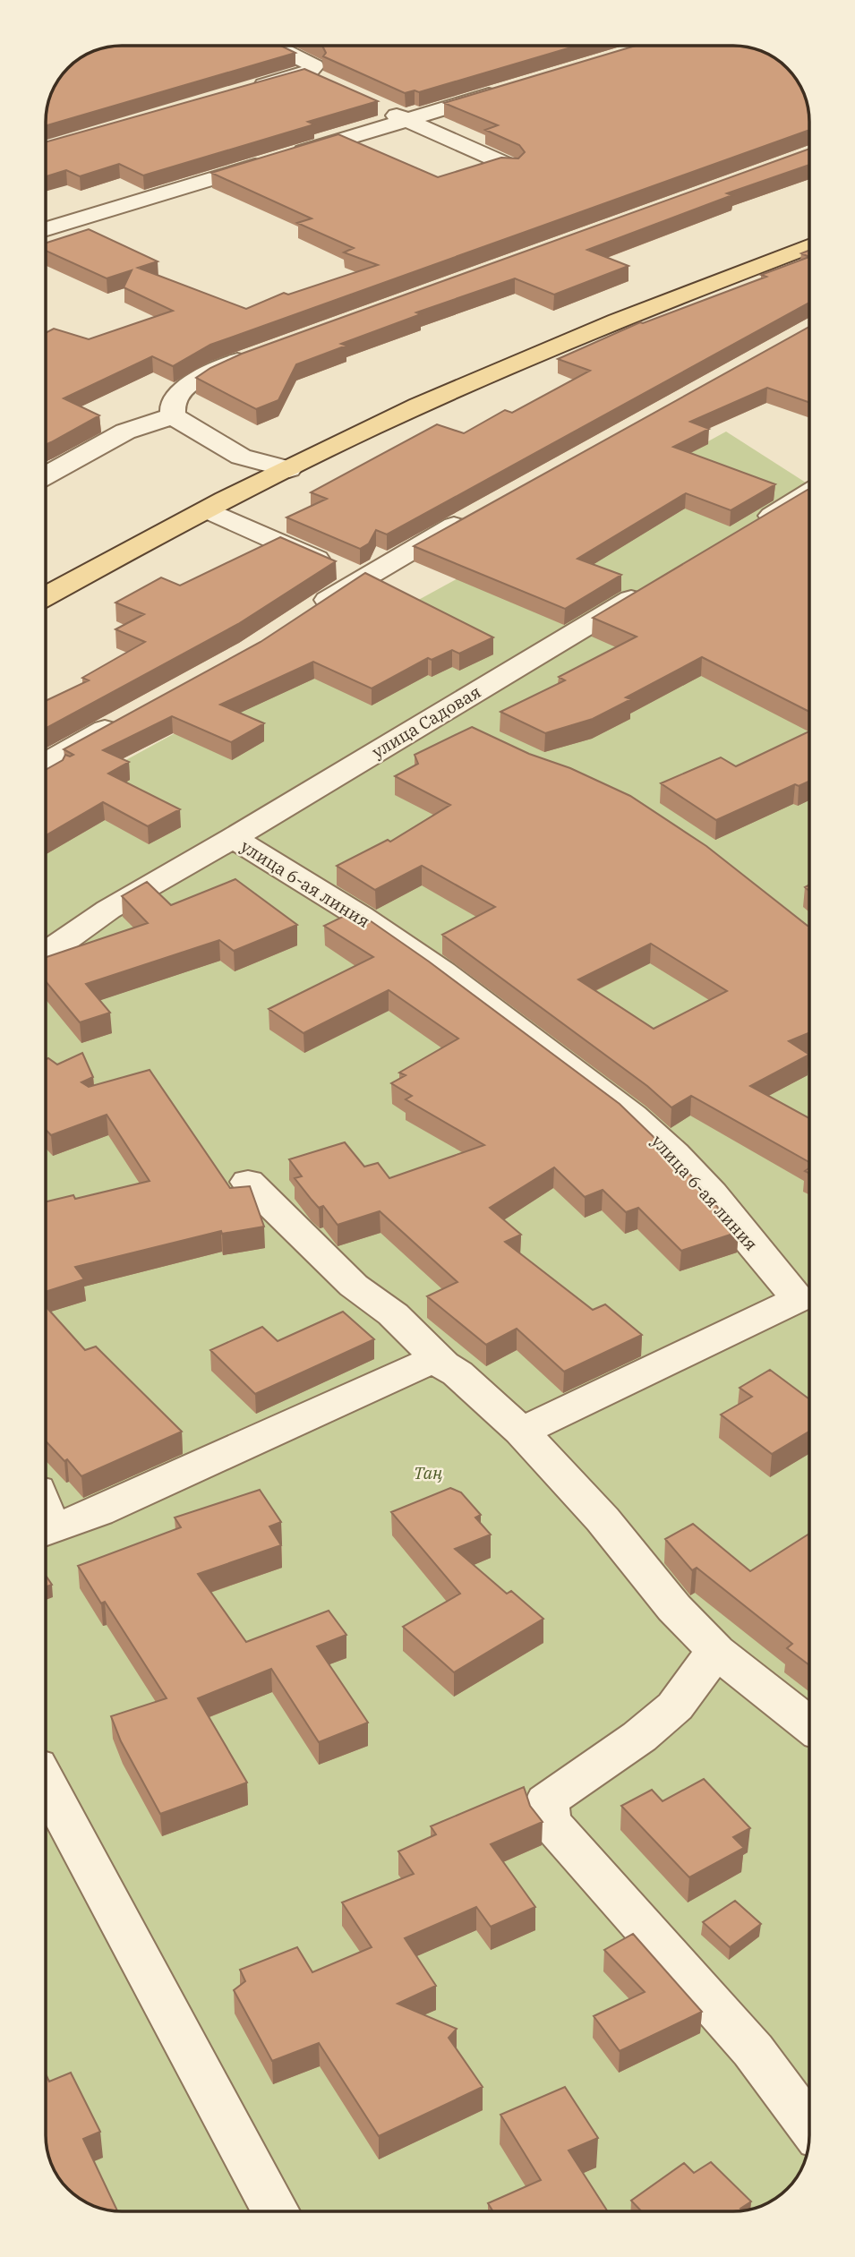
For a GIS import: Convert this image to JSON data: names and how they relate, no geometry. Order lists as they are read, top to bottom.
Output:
{
  "streets": {
    "street": ["улица Садовая", "улица 6-ая линия"]
  },
  "crossings": [
    ["улица Садовая", "улица 6-ая линия"]
  ],
  "parks": ["Таң"]
}
